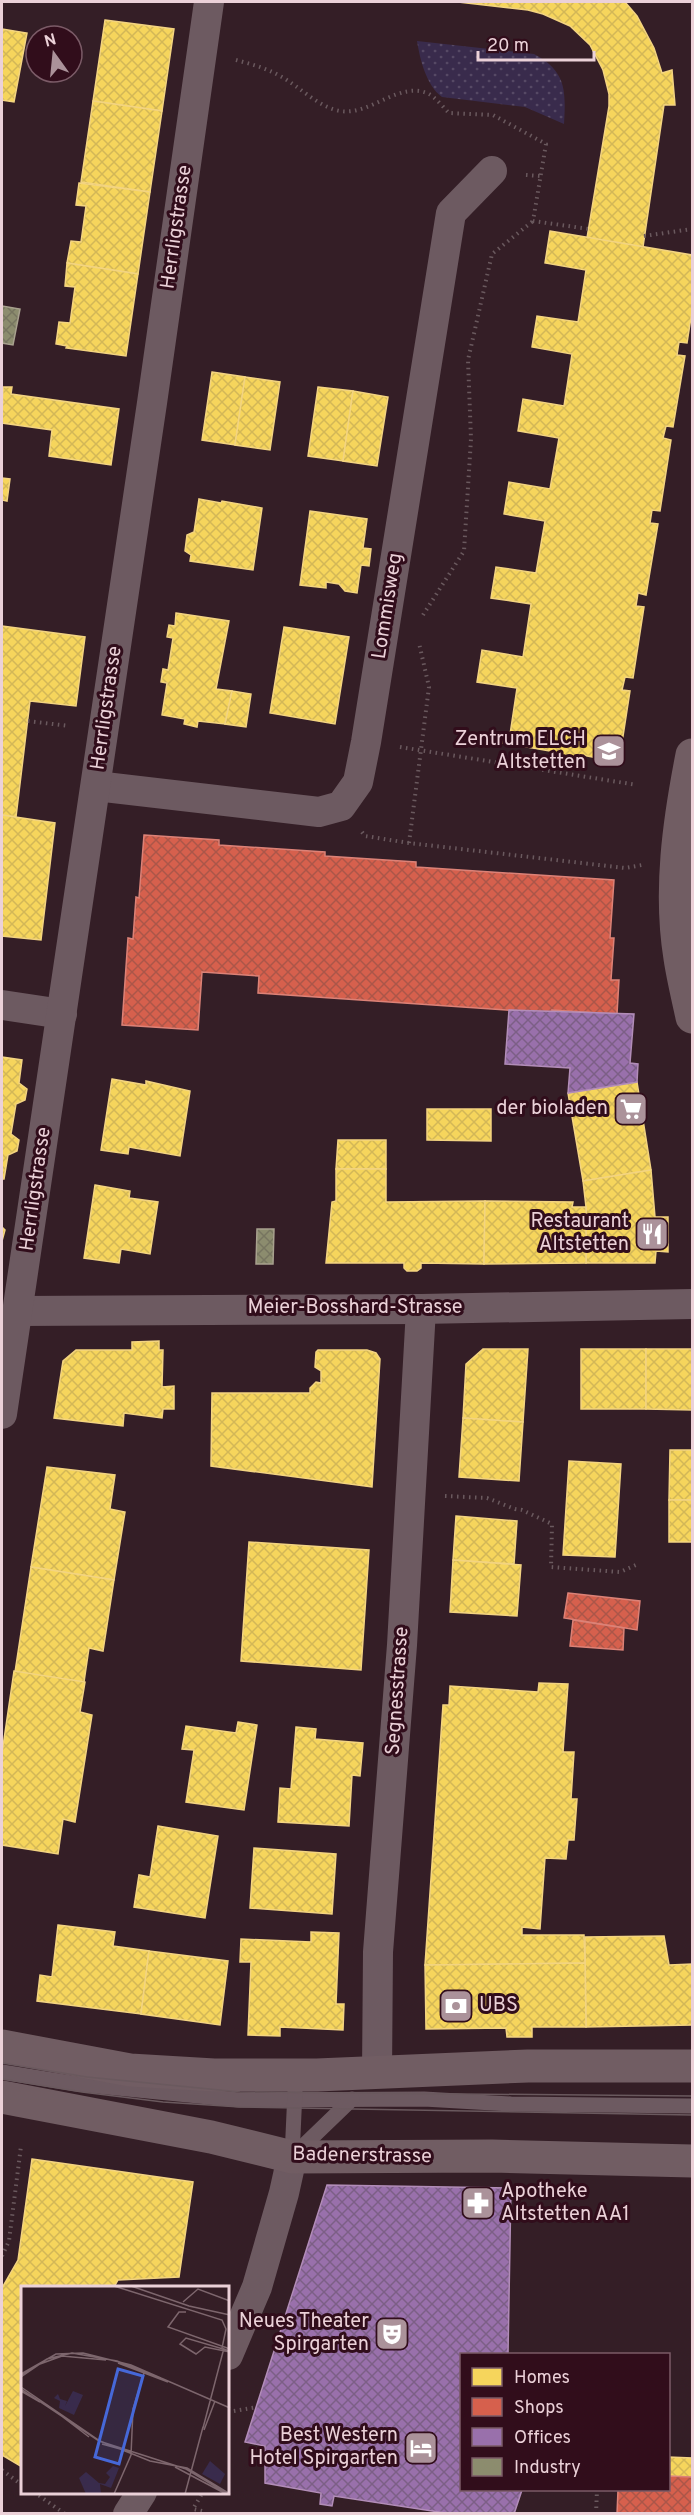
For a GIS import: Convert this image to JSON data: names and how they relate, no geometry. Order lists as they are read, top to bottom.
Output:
{
  "streets": {
    "street": [
      "Herrligstrasse",
      "Lommisweg",
      "Meier-Bosshard-Strasse",
      "Segnesstrasse",
      "Badenerstrasse"
    ]
  },
  "crossings": [
    ["Herrligstrasse", "Meier-Bosshard-Strasse"],
    ["Meier-Bosshard-Strasse", "Segnesstrasse"]
  ],
  "places": {
    "school or university": ["Zentrum ELCH Altstetten"],
    "supermarket": ["der bioladen"],
    "restaurant": ["Restaurant Altstetten"],
    "bank": ["UBS"],
    "pharmacy": ["Apotheke Altstetten AA1"],
    "theatre": ["Neues Theater Spirgarten"],
    "hotel": ["Best Western Hotel Spirgarten"]
  },
  "legend": [
    "Homes",
    "Shops",
    "Offices",
    "Industry"
  ],
  "scale_bar": "20 m",
  "north": "top"
}
